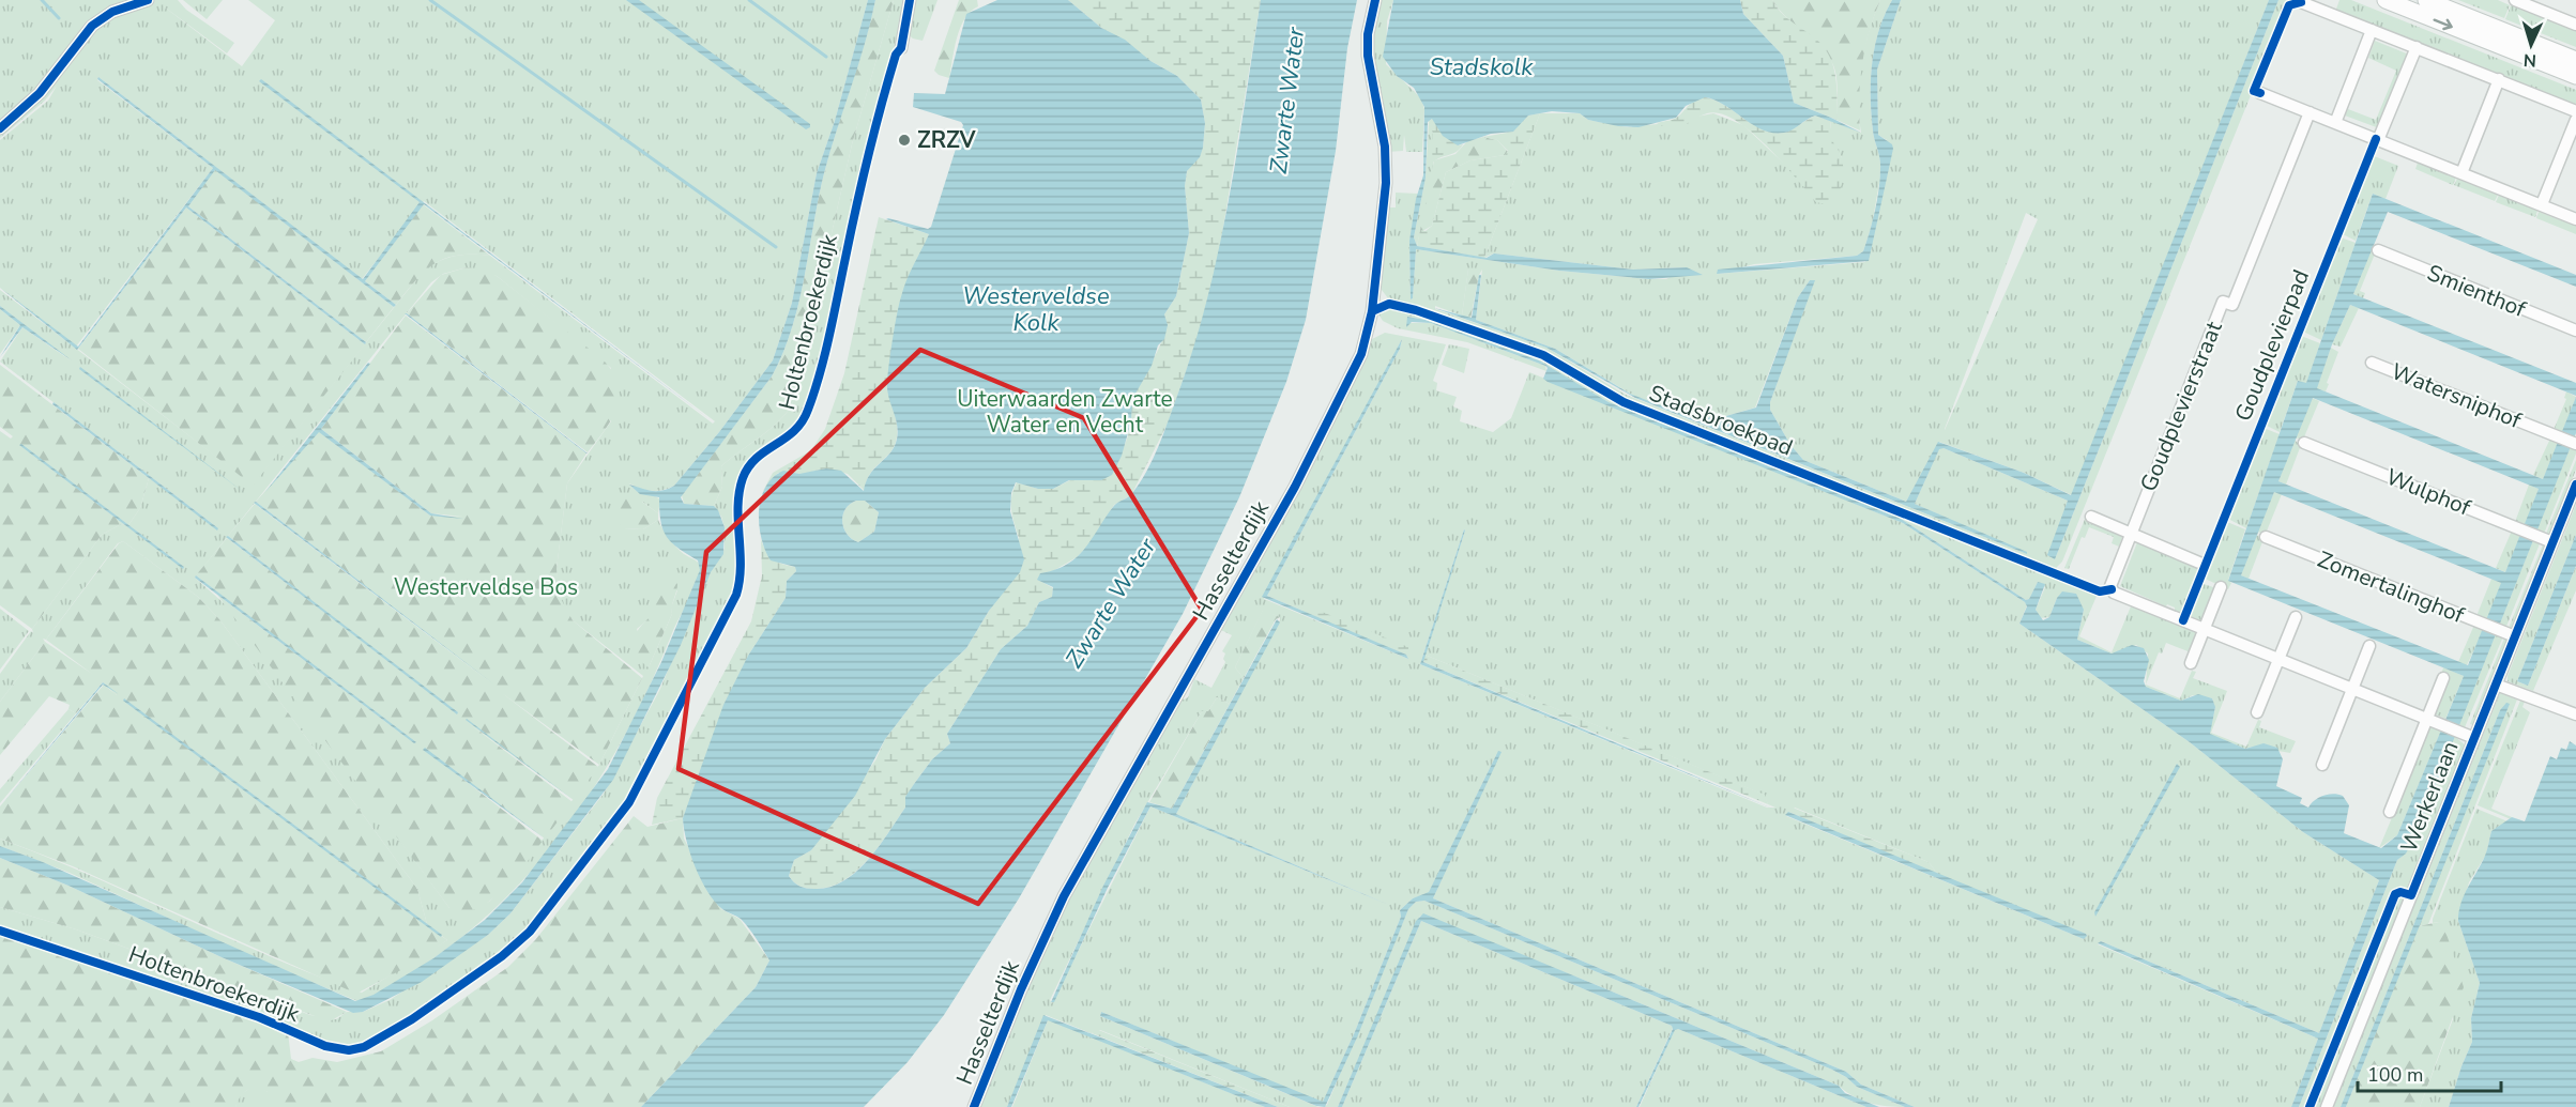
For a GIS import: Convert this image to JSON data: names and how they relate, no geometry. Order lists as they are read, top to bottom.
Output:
{
  "streets": {
    "street": [
      "Smienthof",
      "Watersniphof",
      "Goudplevierstraat",
      "Wulphof",
      "Hasselterdijk",
      "Zomertalinghof",
      "Werkerlaan"
    ],
    "cycle path": ["Holtenbroekerdijk", "Goudplevierpad", "Stadsbroekpad"]
  },
  "crossings": [
    ["Goudplevierstraat", "Werkerlaan"],
    ["Wulphof", "Werkerlaan"],
    ["Zomertalinghof", "Werkerlaan"]
  ],
  "water": ["Stadskolk", "Zwarte Water", "Westerveldse Kolk"],
  "parks": ["Uiterwaarden Zwarte Water en Vecht", "Westerveldse Bos"],
  "places": ["ZRZV"],
  "scale_bar": "100 m",
  "north": "bottom"
}
